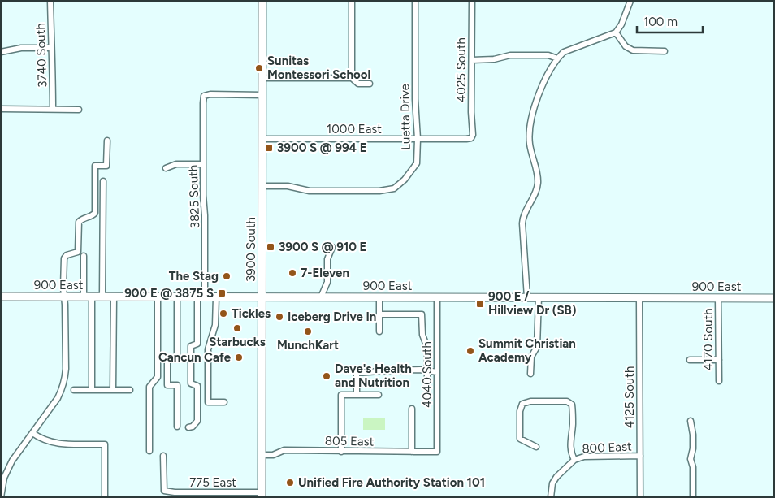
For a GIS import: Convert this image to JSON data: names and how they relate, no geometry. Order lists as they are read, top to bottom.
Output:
{
  "streets": {
    "main road": ["3900 South", "900 East"],
    "street": [
      "3740 South",
      "4025 South",
      "Luetta Drive",
      "1000 East",
      "3825 South",
      "4170 South",
      "4040 South",
      "4125 South",
      "805 East",
      "800 East",
      "775 East"
    ]
  },
  "crossings": [
    ["4025 South", "1000 East"],
    ["Luetta Drive", "1000 East"],
    ["Luetta Drive", "3900 South"],
    ["1000 East", "3900 South"],
    ["3825 South", "3900 South"],
    ["3825 South", "900 East"],
    ["3900 South", "900 East"],
    ["3900 South", "805 East"],
    ["3900 South", "775 East"],
    ["900 East", "4170 South"],
    ["900 East", "4040 South"],
    ["900 East", "4125 South"],
    ["4040 South", "805 East"],
    ["4125 South", "800 East"]
  ],
  "places": {
    "other": [
      "Sunitas Montessori School",
      "7-Eleven",
      "The Stag",
      "Tickles",
      "Iceberg Drive In",
      "Starbucks",
      "MunchKart",
      "Summit Christian Academy",
      "Cancun Cafe",
      "Dave's Health and Nutrition",
      "Unified Fire Authority Station 101"
    ],
    "transit": [
      "3900 S @ 994 E",
      "3900 S @ 910 E",
      "900 E @ 3875 S",
      "900 E / Hillview Dr (SB)"
    ]
  },
  "scale_bar": "100 m"
}
